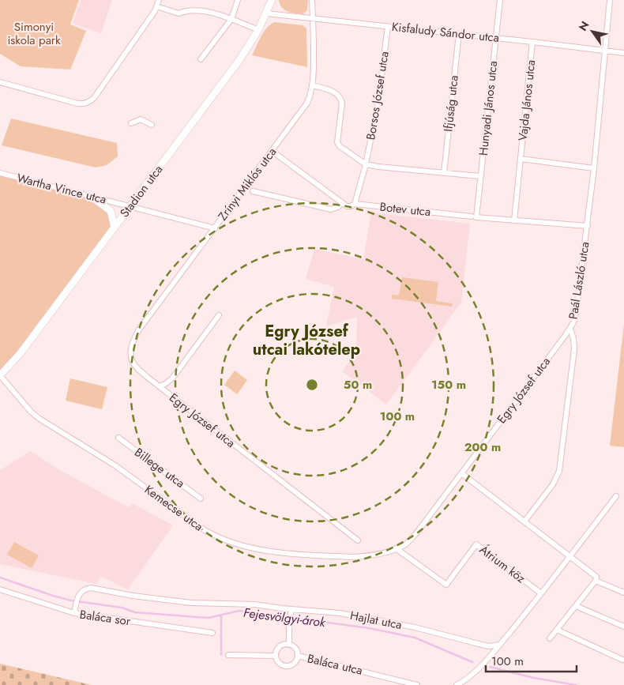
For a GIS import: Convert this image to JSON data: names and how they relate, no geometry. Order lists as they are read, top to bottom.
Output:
{
  "streets": {
    "street": [
      "Kisfaludy Sándor utca",
      "Borsos József utca",
      "Vajda János utca",
      "Ifjúság utca",
      "Hunyadi János utca",
      "Zrínyi Miklós utca",
      "Wartha Vince utca",
      "Stadion utca",
      "Botev utca",
      "Paál László utca",
      "Egry József utca",
      "Billege utca",
      "Kemecse utca",
      "Átrium köz",
      "Baláca sor",
      "Hajlat utca",
      "Baláca utca"
    ]
  },
  "crossings": [
    ["Kisfaludy Sándor utca", "Borsos József utca"],
    ["Kisfaludy Sándor utca", "Vajda János utca"],
    ["Kisfaludy Sándor utca", "Ifjúság utca"],
    ["Kisfaludy Sándor utca", "Hunyadi János utca"],
    ["Kisfaludy Sándor utca", "Zrínyi Miklós utca"],
    ["Kisfaludy Sándor utca", "Stadion utca"],
    ["Kisfaludy Sándor utca", "Paál László utca"],
    ["Borsos József utca", "Botev utca"],
    ["Vajda János utca", "Botev utca"],
    ["Hunyadi János utca", "Botev utca"],
    ["Zrínyi Miklós utca", "Wartha Vince utca"],
    ["Zrínyi Miklós utca", "Botev utca"],
    ["Zrínyi Miklós utca", "Egry József utca"],
    ["Wartha Vince utca", "Stadion utca"],
    ["Stadion utca", "Kemecse utca"],
    ["Botev utca", "Paál László utca"],
    ["Paál László utca", "Egry József utca"],
    ["Egry József utca", "Kemecse utca"],
    ["Egry József utca", "Átrium köz"],
    ["Baláca sor", "Hajlat utca"]
  ],
  "districts": ["Egry József utcai lakótelep"],
  "water": ["Fejesvölgyi-árok"],
  "parks": ["Simonyi iskola park"],
  "scale_bar": "100 m",
  "north": "top left",
  "rings": [
    "50 m",
    "150 m",
    "100 m",
    "200 m"
  ]
}
